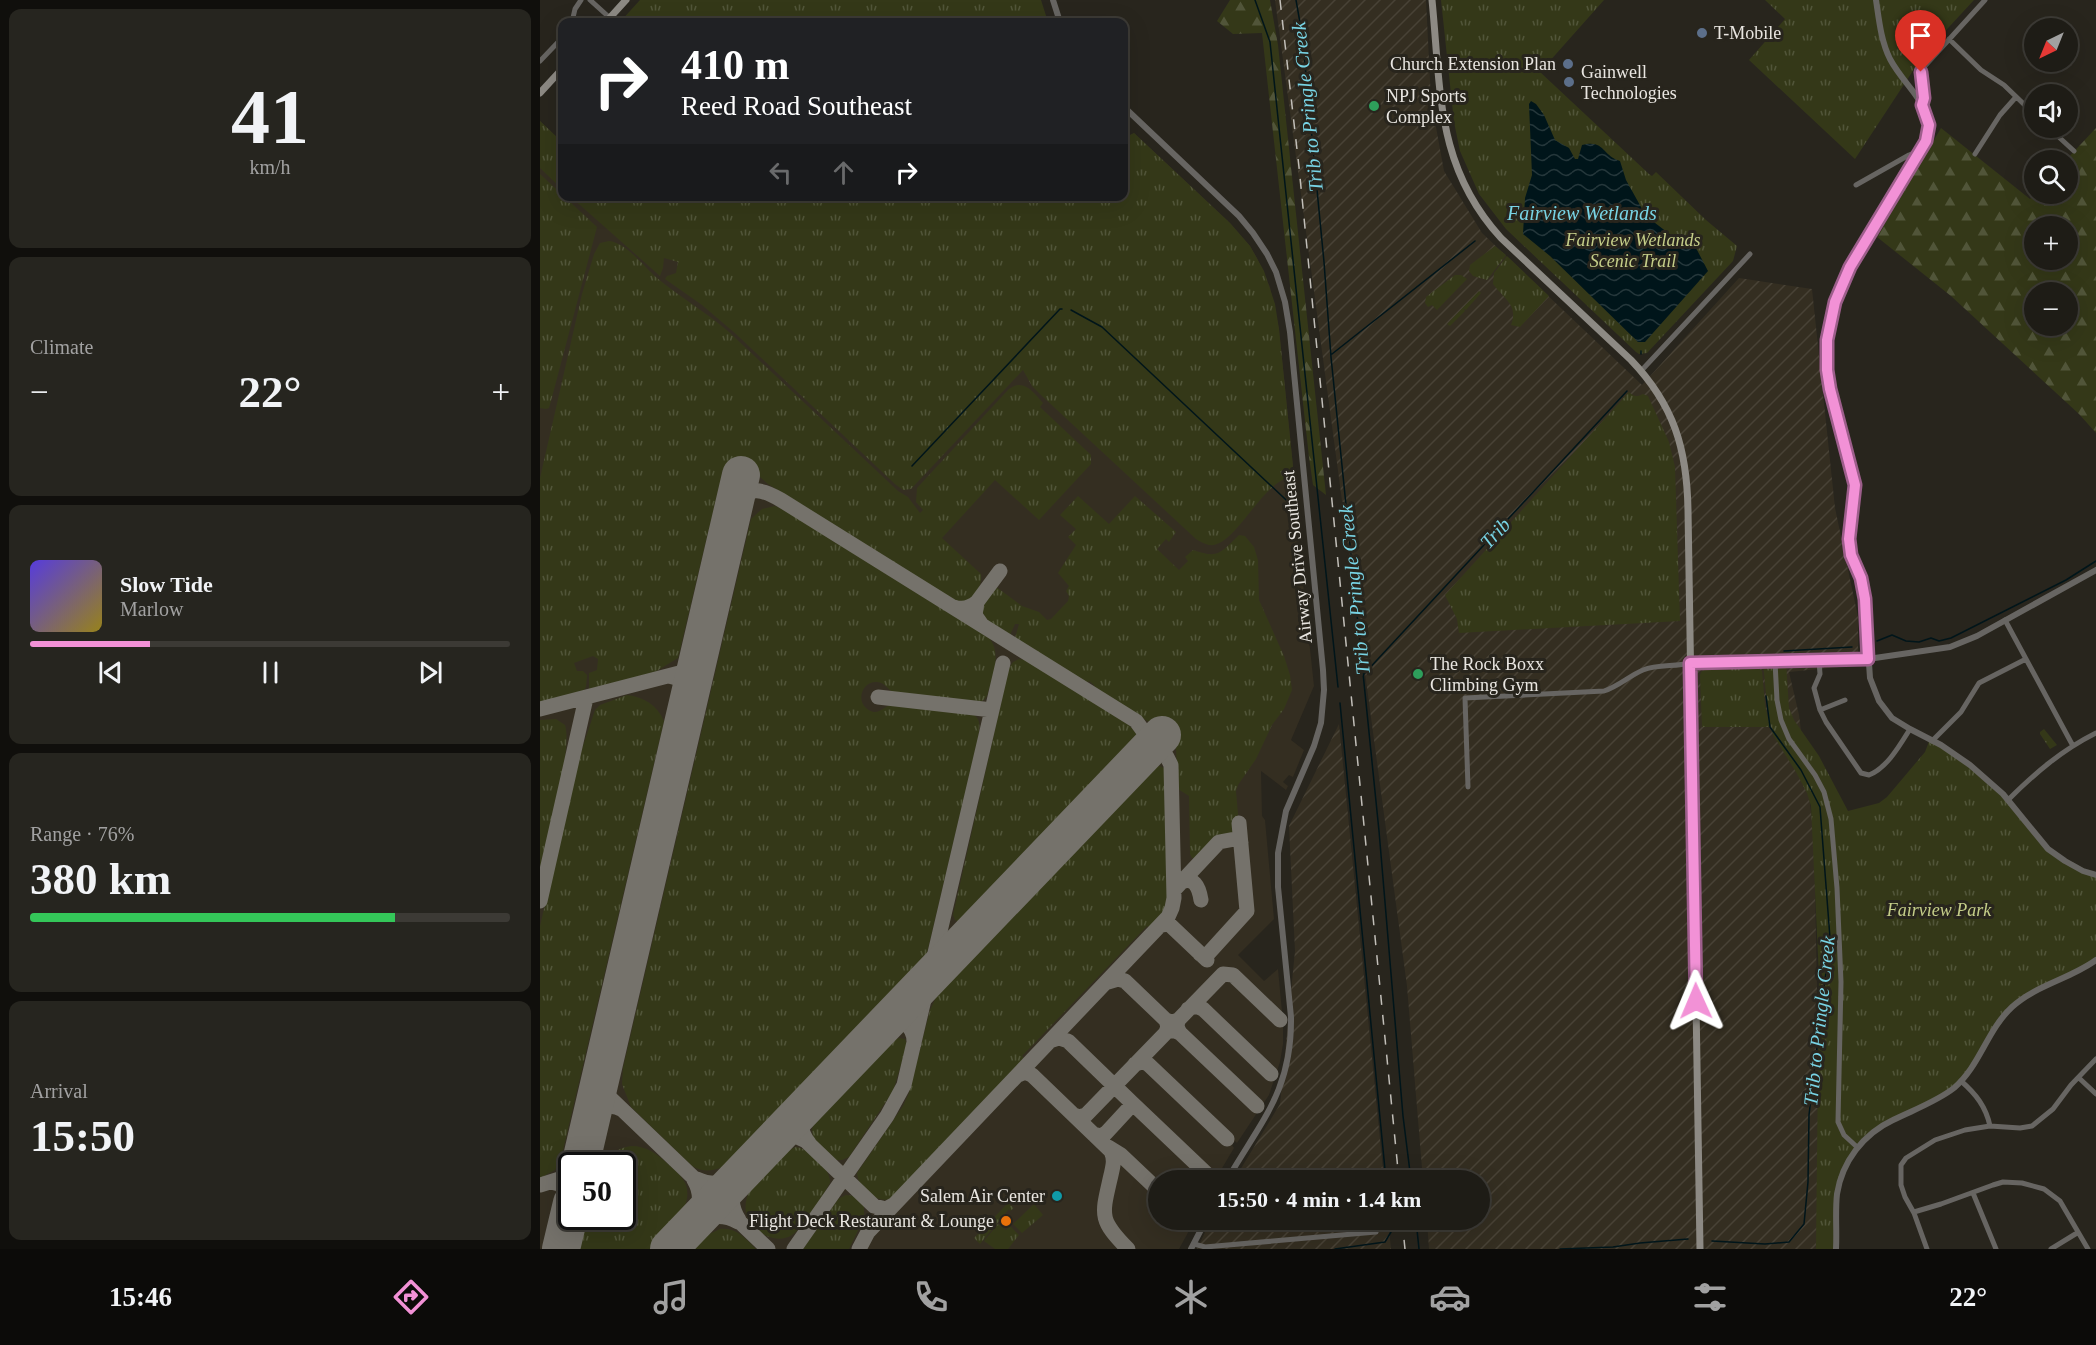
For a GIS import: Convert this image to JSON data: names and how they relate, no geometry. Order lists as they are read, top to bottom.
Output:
{
  "streets": {
    "street": ["Airway Drive Southeast"]
  },
  "water": ["Trib to Pringle Creek", "Fairview Wetlands", "Trib"],
  "parks": ["Fairview Wetlands Scenic Trail", "Fairview Park"],
  "places": [
    "T-Mobile",
    "Church Extension Plan",
    "Gainwell Technologies",
    "NPJ Sports Complex",
    "The Rock Boxx Climbing Gym",
    "Salem Air Center",
    "Flight Deck Restaurant & Lounge"
  ],
  "north": "bottom left",
  "page": {
    "tile": [
      ["41", "km/h"],
      "Climate",
      ["Range · 76%", "380 km"],
      ["Arrival", "15:50"]
    ],
    "map_buttons": ["+", "−"],
    "turn": ["410 m", "Reed Road Southeast"],
    "heat": ["−", "22°", "+"],
    "song": ["Slow Tide", "Marlow"],
    "limit": "50",
    "trip": "15:50 · 4 min · 1.4 km",
    "tabs": ["15:46", "22°"]
  }
}
